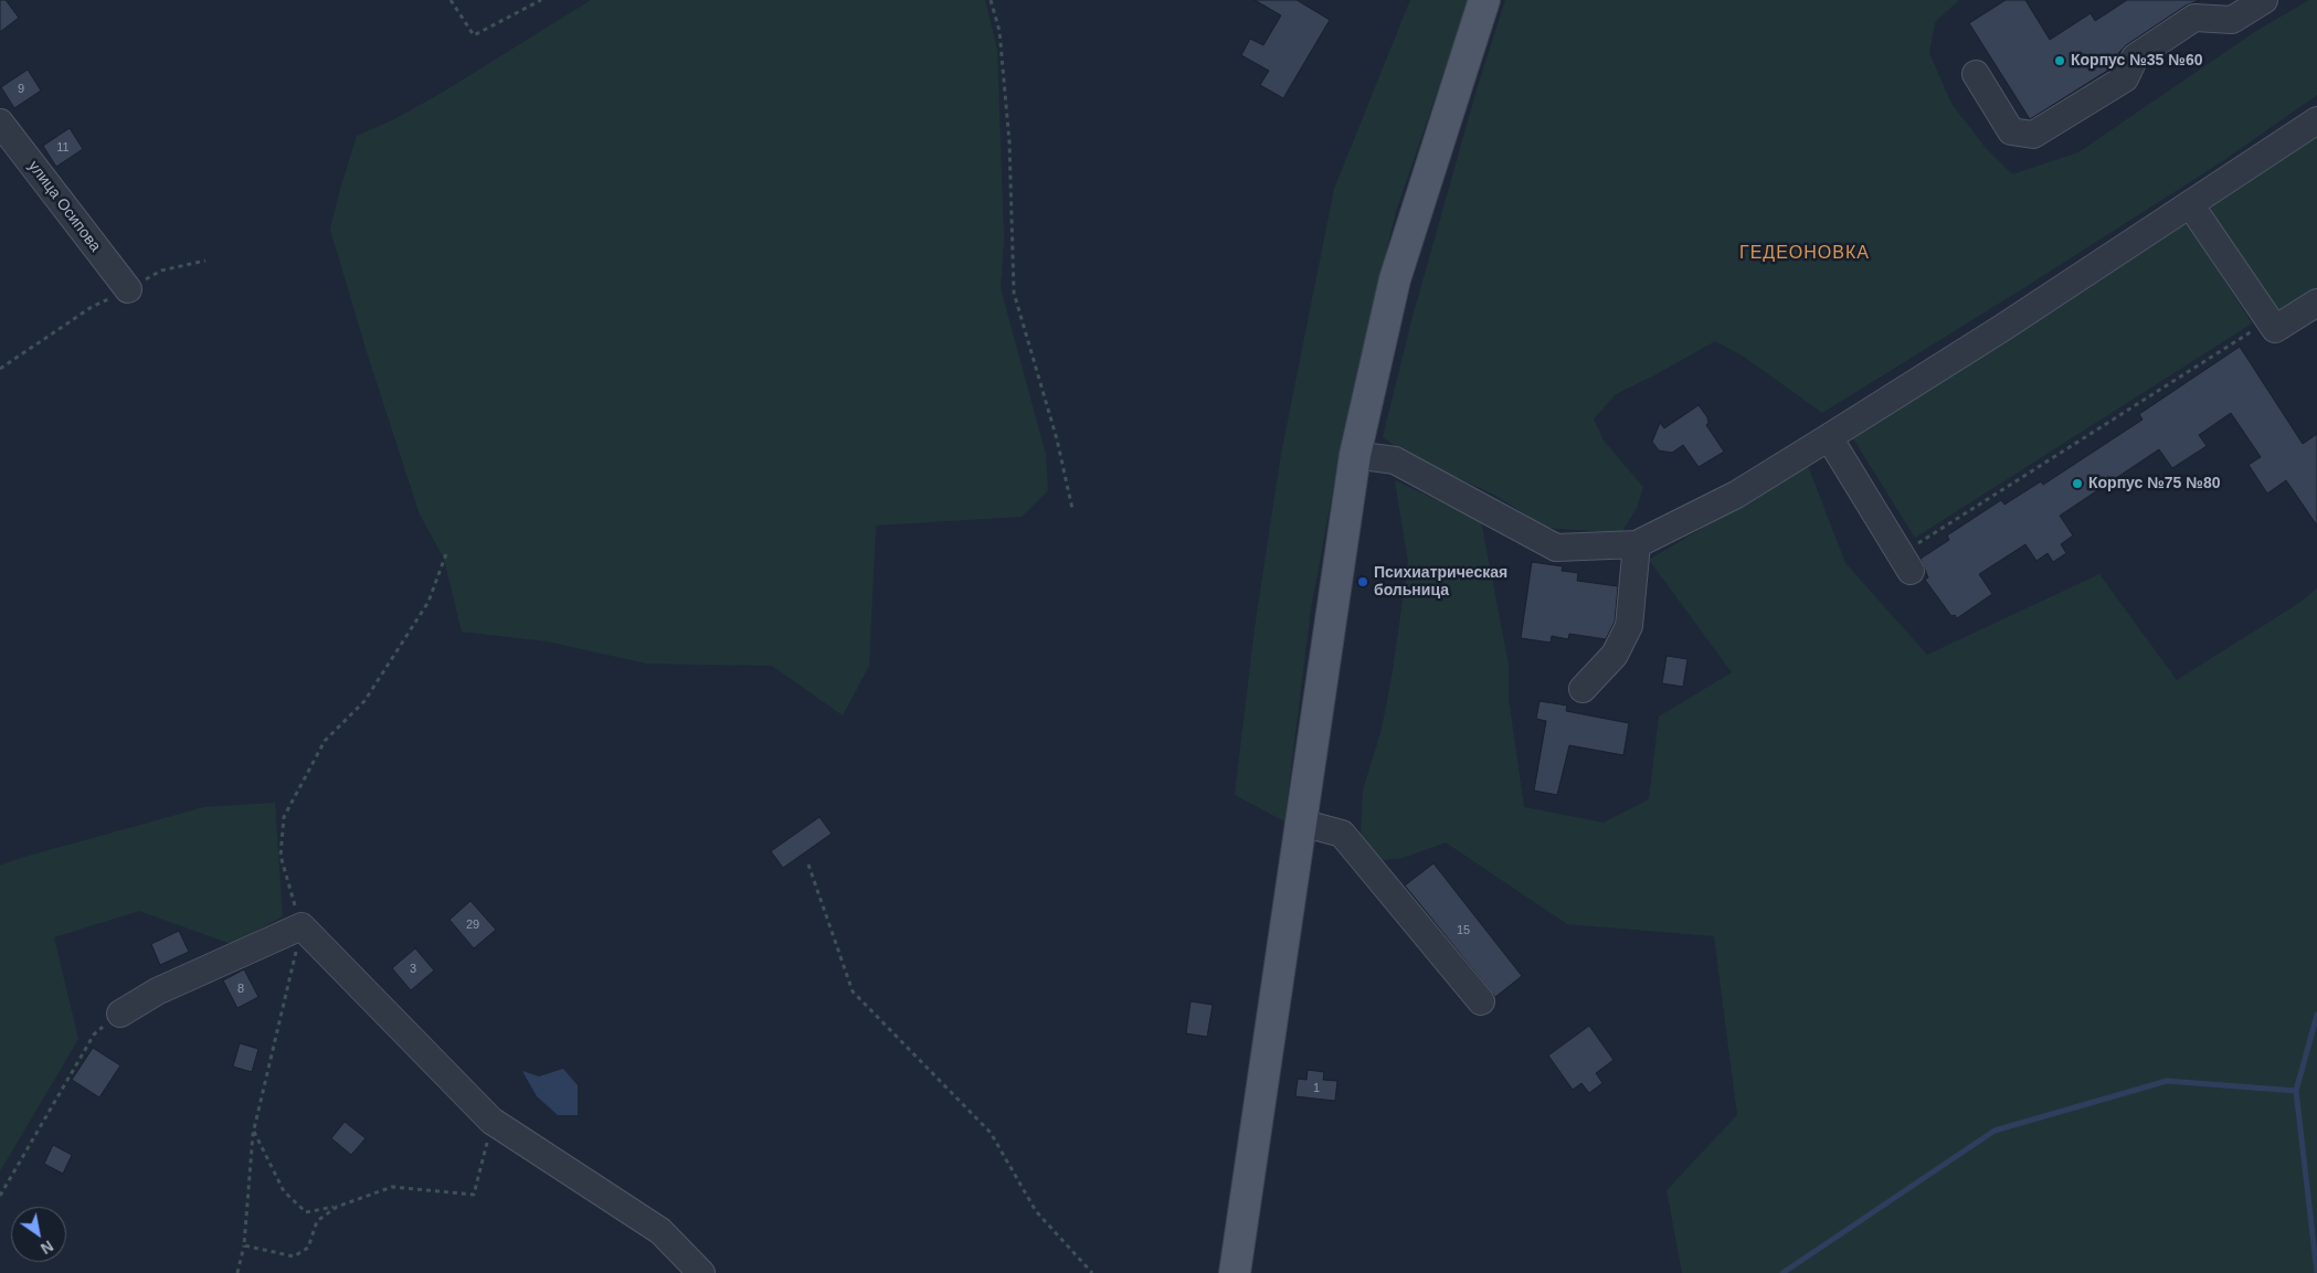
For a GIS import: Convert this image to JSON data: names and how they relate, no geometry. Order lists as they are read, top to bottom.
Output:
{
  "streets": {
    "street": ["улица Осипова"]
  },
  "districts": ["ГЕДЕОНОВКА"],
  "places": ["Корпус №35 №60", "Корпус №75 №80", "Психиатрическая больница"],
  "house_numbers": [
    "9",
    "11",
    "29",
    "15",
    "3",
    "8",
    "1"
  ],
  "north": "bottom right"
}
